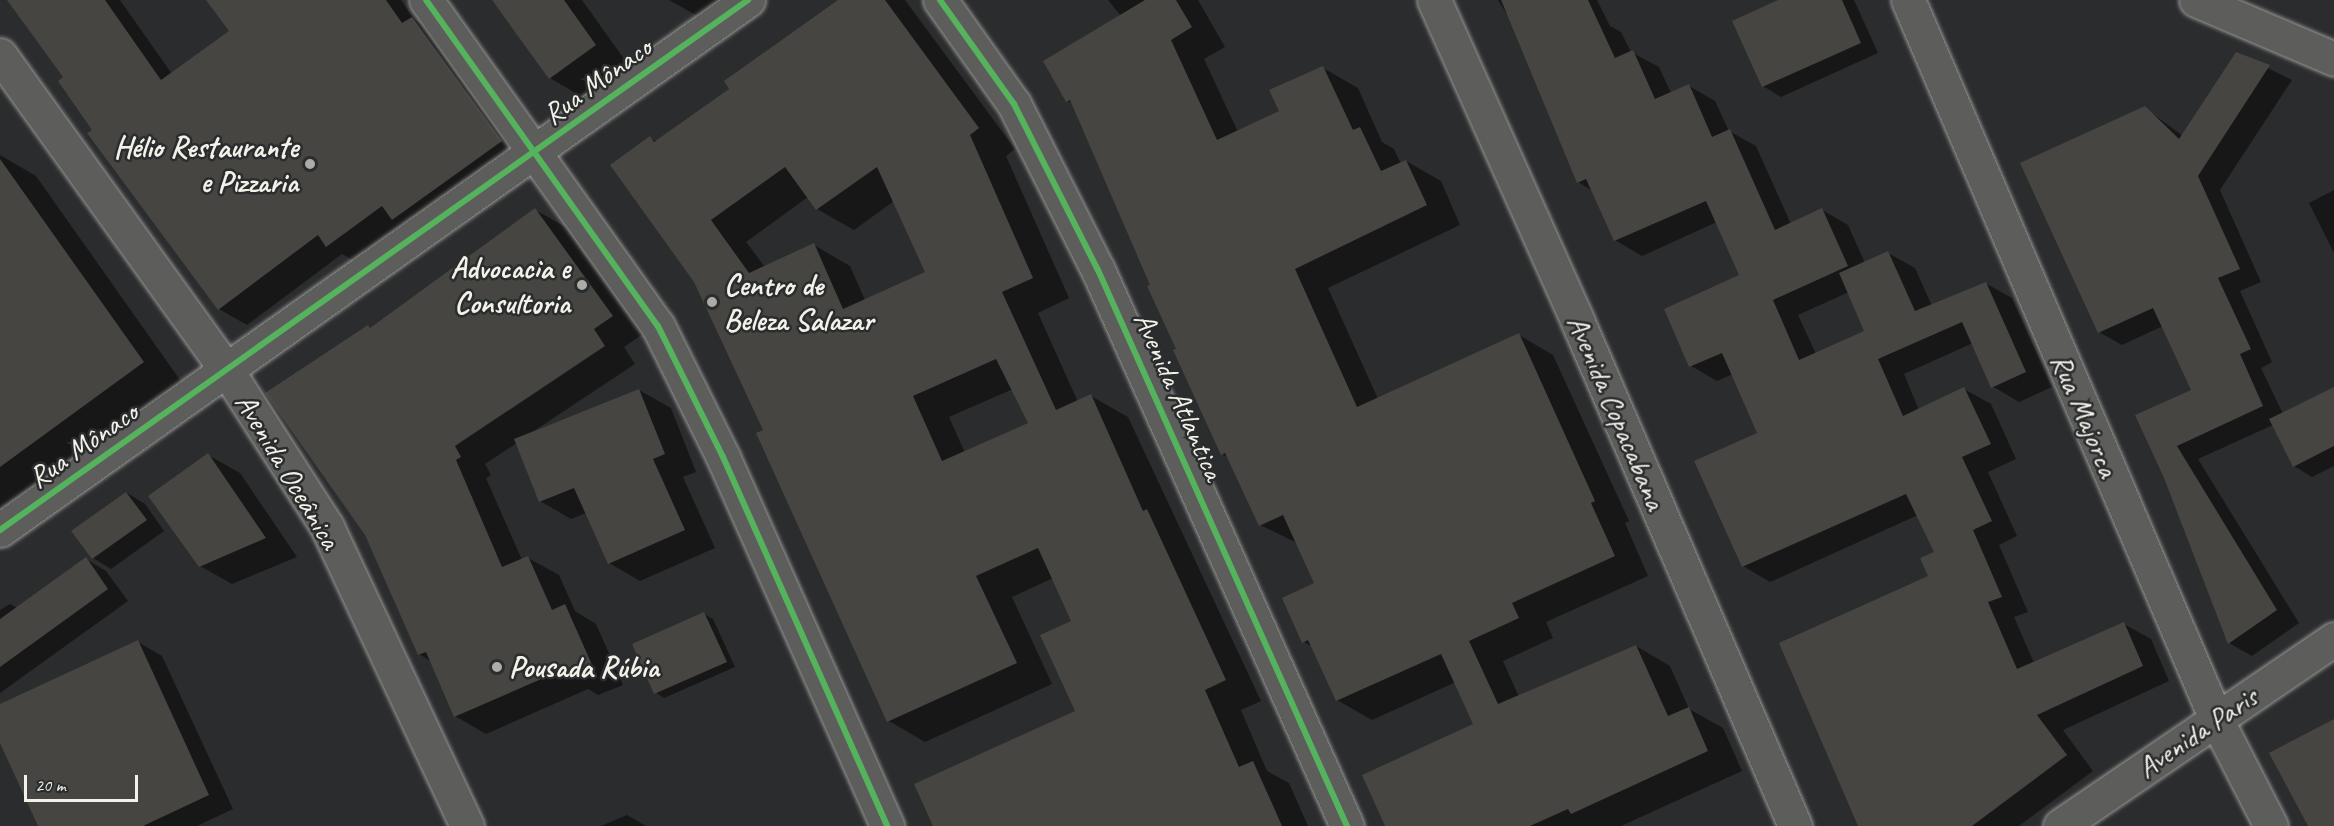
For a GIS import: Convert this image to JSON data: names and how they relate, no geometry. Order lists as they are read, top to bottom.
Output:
{
  "streets": {
    "street": [
      "Rua Mônaco",
      "Avenida Atlantica",
      "Avenida Copacabana",
      "Rua Majorca",
      "Avenida Oceânica",
      "Avenida Paris"
    ]
  },
  "crossings": [
    ["Rua Mônaco", "Avenida Oceânica"],
    ["Rua Majorca", "Avenida Paris"]
  ],
  "places": [
    "Hélio Restaurante e Pizzaria",
    "Advocacia e Consultoria",
    "Centro de Beleza Salazar",
    "Pousada Rúbia"
  ],
  "scale_bar": "20 m"
}
